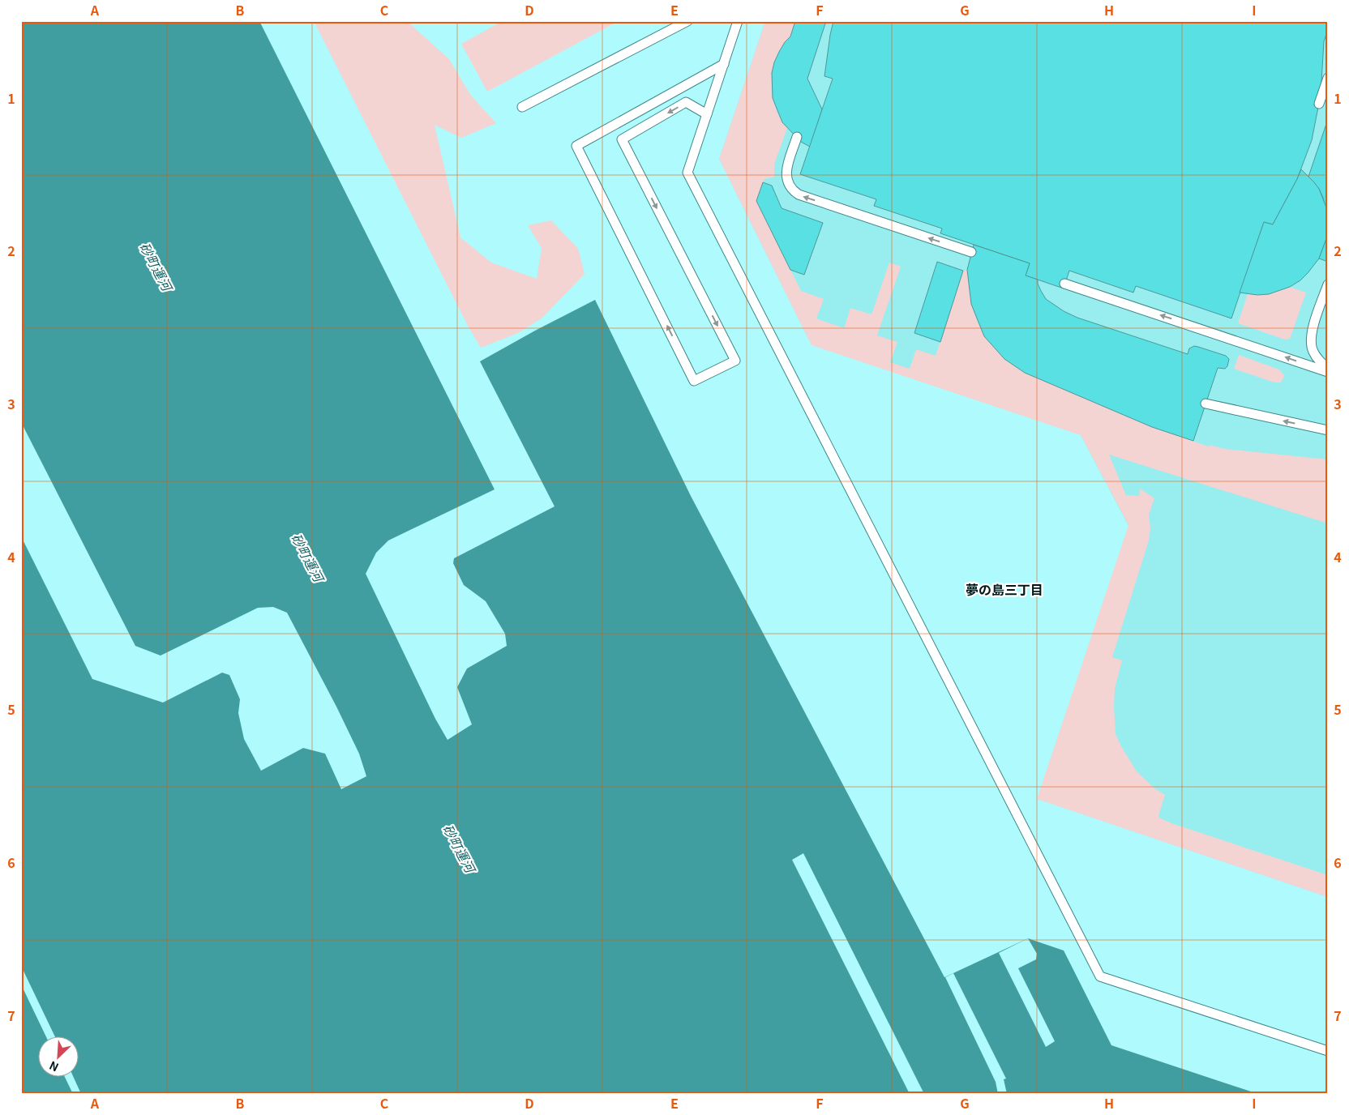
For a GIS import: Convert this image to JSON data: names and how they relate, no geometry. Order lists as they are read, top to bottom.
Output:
{
  "districts": ["夢の島三丁目"],
  "water": ["砂町運河"],
  "north": "bottom left",
  "grid": {
    "columns": [
      "A",
      "B",
      "C",
      "D",
      "E",
      "F",
      "G",
      "H",
      "I"
    ],
    "rows": [
      "1",
      "2",
      "3",
      "4",
      "5",
      "6",
      "7"
    ]
  }
}
